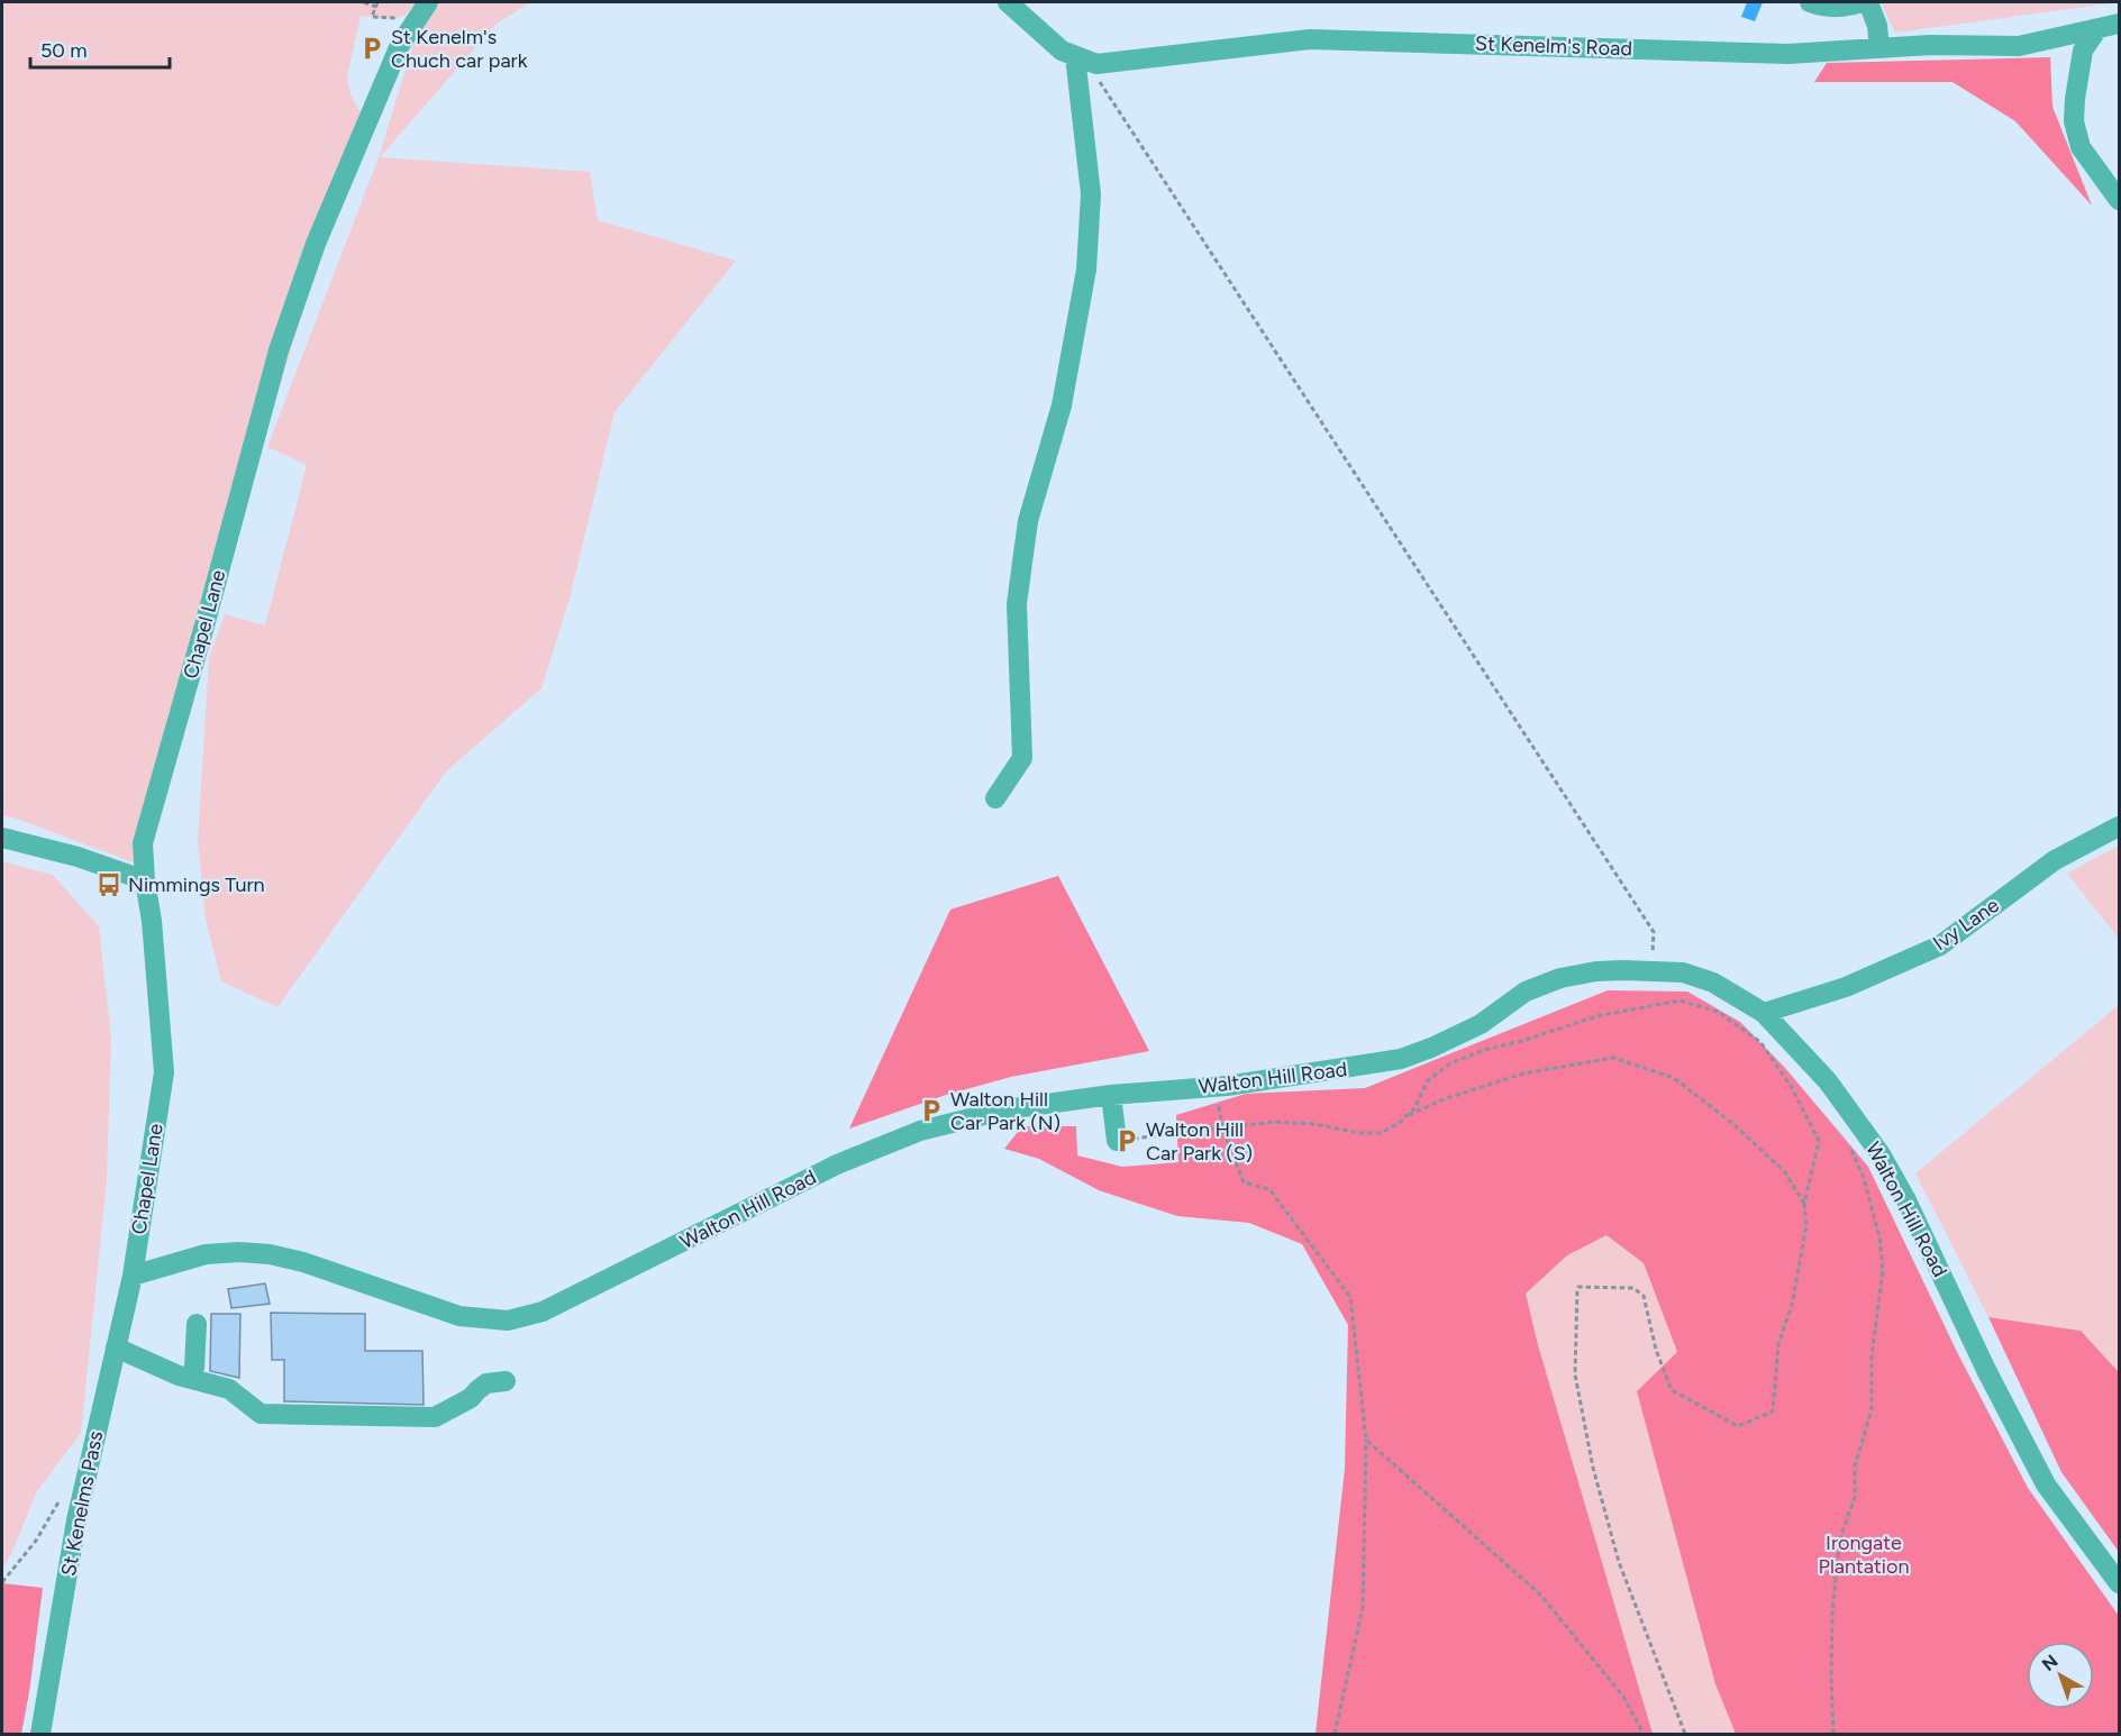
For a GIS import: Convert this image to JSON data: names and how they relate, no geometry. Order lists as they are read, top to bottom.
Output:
{
  "streets": {
    "street": [
      "St Kenelm's Road",
      "Chapel Lane",
      "Ivy Lane",
      "Walton Hill Road",
      "St Kenelms Pass"
    ]
  },
  "crossings": [
    ["Chapel Lane", "Walton Hill Road"],
    ["Chapel Lane", "St Kenelms Pass"],
    ["Ivy Lane", "Walton Hill Road"],
    ["Walton Hill Road", "St Kenelms Pass"]
  ],
  "parks": ["Irongate Plantation"],
  "places": {
    "parking": ["St Kenelm's Chuch car park", "Walton Hill Car Park (N)", "Walton Hill Car Park (S)"],
    "bus stop": ["Nimmings Turn"]
  },
  "scale_bar": "50 m",
  "north": "top left"
}
